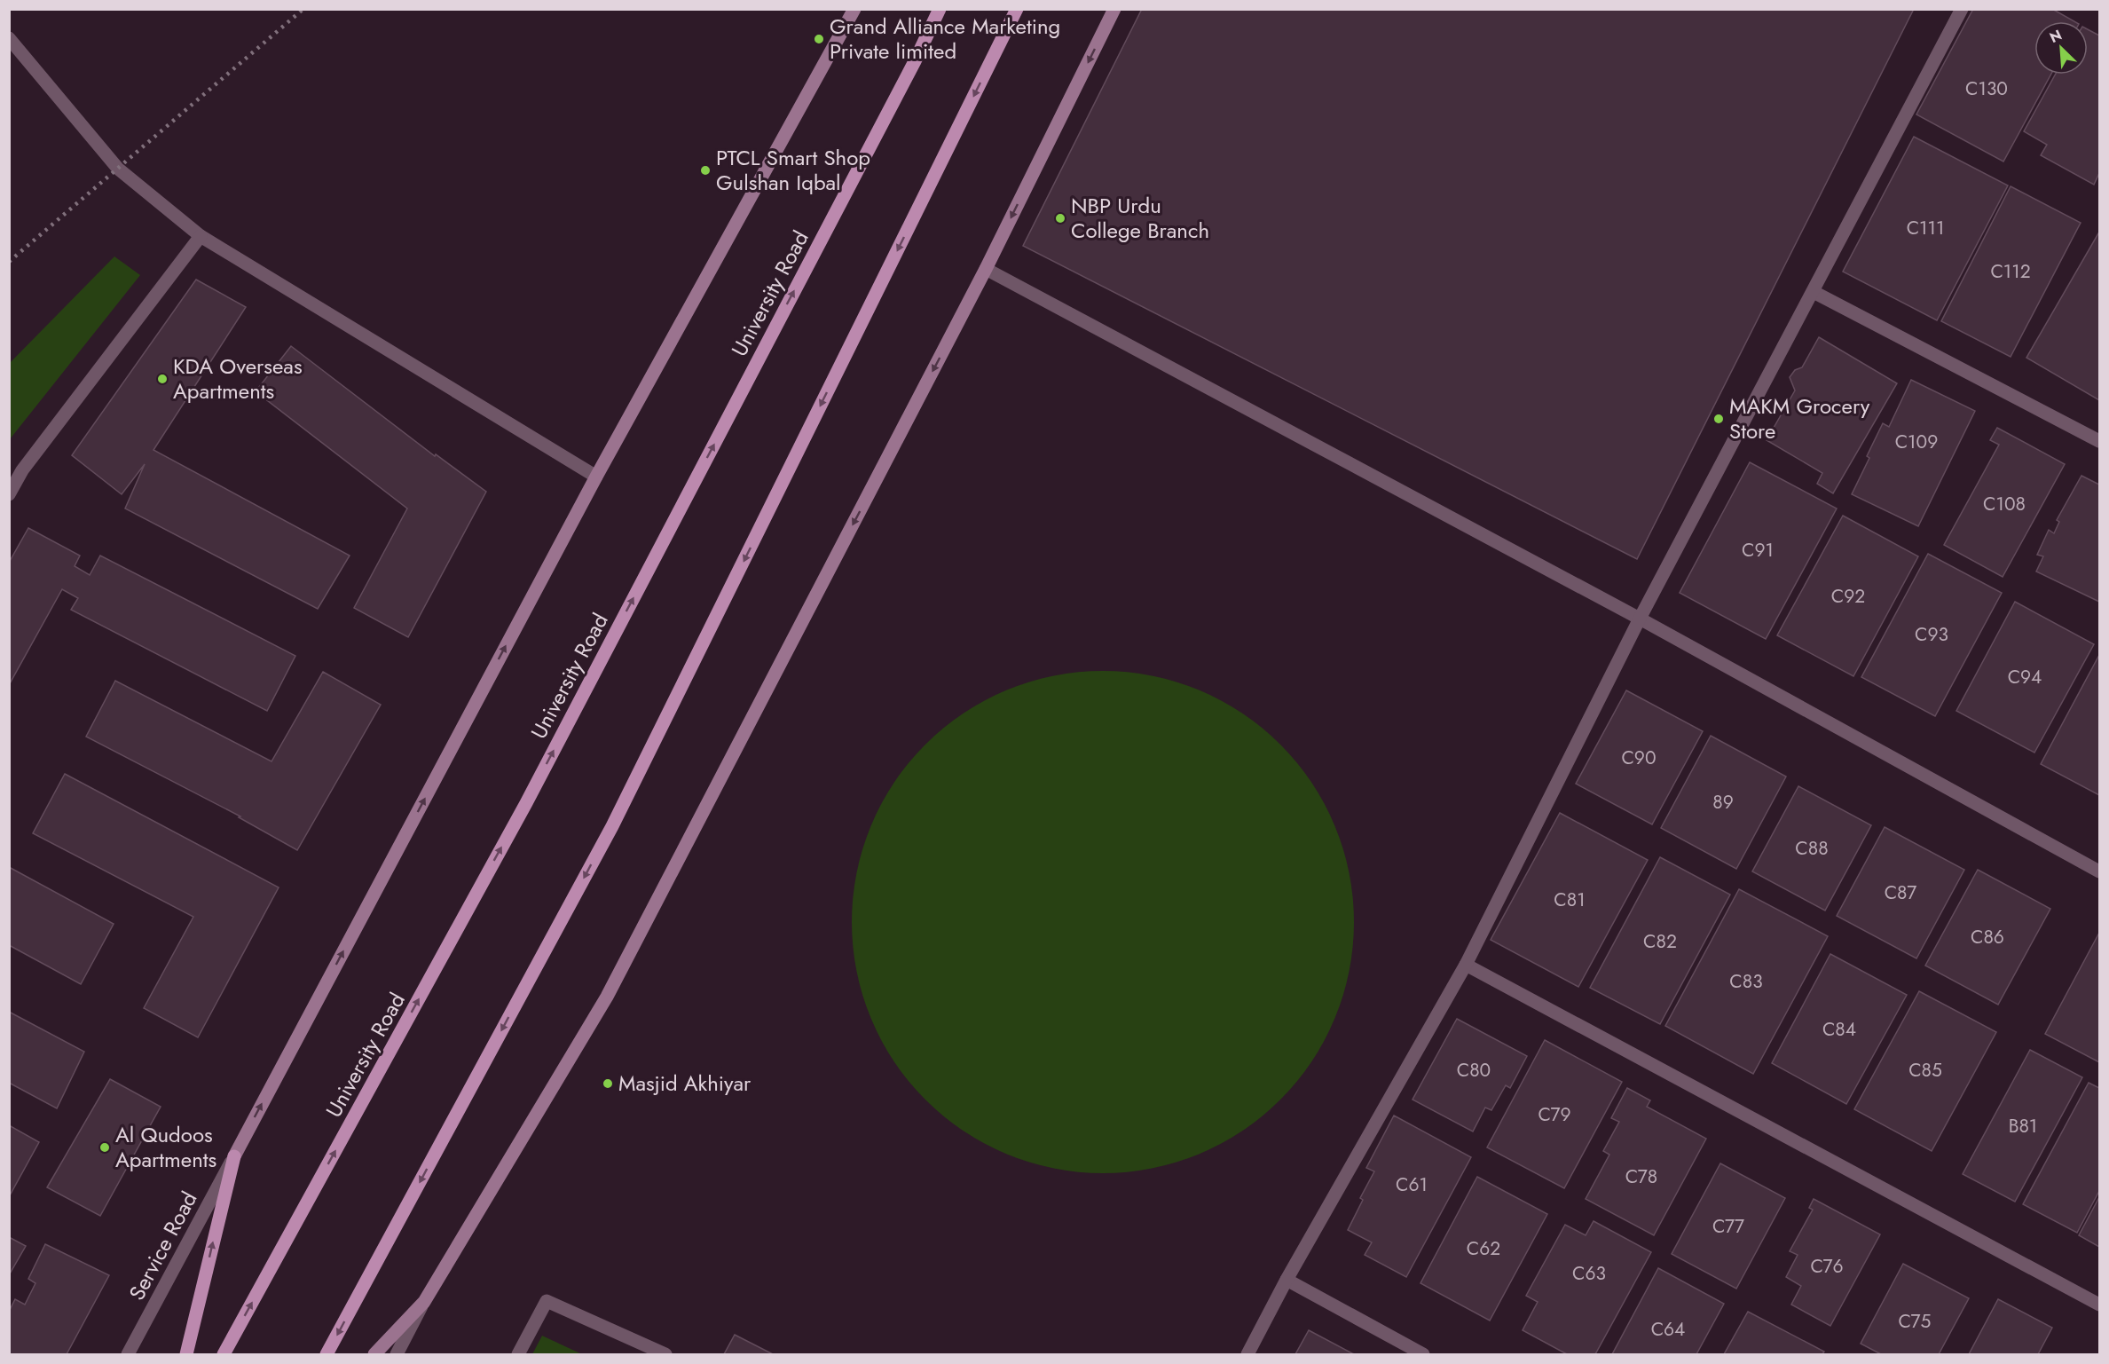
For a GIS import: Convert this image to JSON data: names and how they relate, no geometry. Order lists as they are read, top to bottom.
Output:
{
  "streets": {
    "main road": ["University Road"],
    "street": ["Service Road"]
  },
  "places": [
    "Grand Alliance Marketing Private limited",
    "PTCL Smart Shop Gulshan Iqbal",
    "NBP Urdu College Branch",
    "KDA Overseas Apartments",
    "MAKM Grocery Store",
    "Masjid Akhiyar",
    "Al Qudoos Apartments"
  ],
  "house_numbers": [
    "C130",
    "C111",
    "C112",
    "C109",
    "C108",
    "C91",
    "C92",
    "C93",
    "C94",
    "C90",
    "89",
    "C88",
    "C87",
    "C81",
    "C86",
    "C82",
    "C83",
    "C84",
    "C80",
    "C85",
    "C79",
    "B81",
    "C78",
    "C61",
    "C77",
    "C62",
    "C76",
    "C63",
    "C75",
    "C64"
  ],
  "north": "top left"
}
